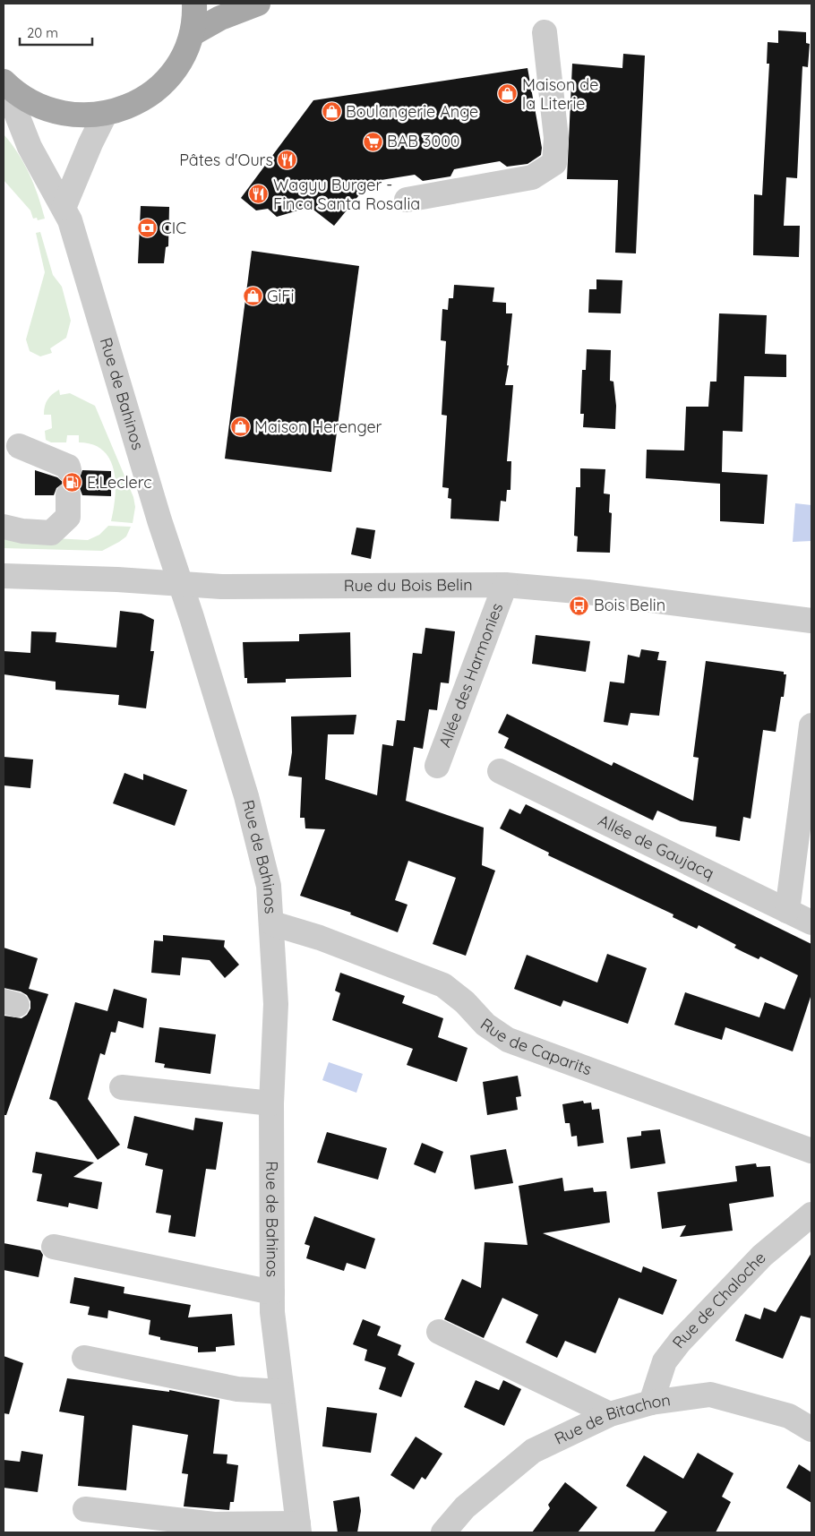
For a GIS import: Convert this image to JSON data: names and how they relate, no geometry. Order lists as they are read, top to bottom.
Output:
{
  "streets": {
    "street": [
      "Rue de Bahinos",
      "Rue du Bois Belin",
      "Allée des Harmonies",
      "Allée de Gaujacq",
      "Rue de Caparits",
      "Rue de Chaloche",
      "Rue de Bitachon"
    ]
  },
  "crossings": [
    ["Rue de Bahinos", "Rue du Bois Belin"],
    ["Rue de Bahinos", "Rue de Caparits"],
    ["Rue du Bois Belin", "Allée des Harmonies"],
    ["Rue de Chaloche", "Rue de Bitachon"]
  ],
  "places": {
    "shop": [
      "Maison de la Literie",
      "Boulangerie Ange",
      "GiFi",
      "Maison Herenger"
    ],
    "supermarket": ["BAB 3000"],
    "restaurant": ["Pâtes d'Ours", "Wagyu Burger - Finca Santa Rosalia"],
    "bank": ["CIC"],
    "fuel station": ["E.Leclerc"],
    "bus stop": ["Bois Belin"]
  },
  "scale_bar": "20 m"
}
